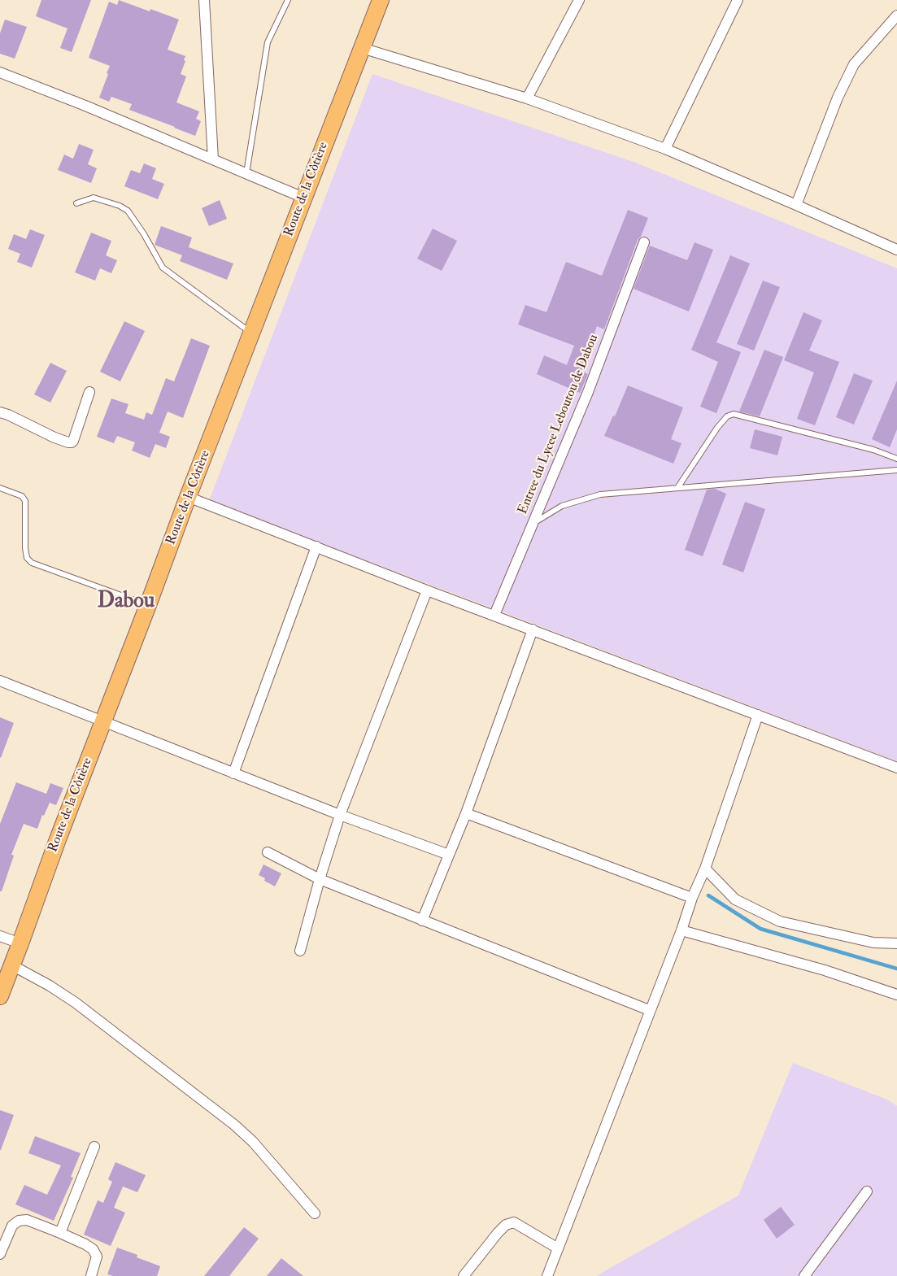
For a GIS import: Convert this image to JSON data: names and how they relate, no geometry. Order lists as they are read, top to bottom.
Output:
{
  "streets": {
    "main road": ["Route de la Côtière"],
    "street": ["Entree du Lycee Leboutou de Dabou"]
  },
  "districts": ["Dabou"]
}
